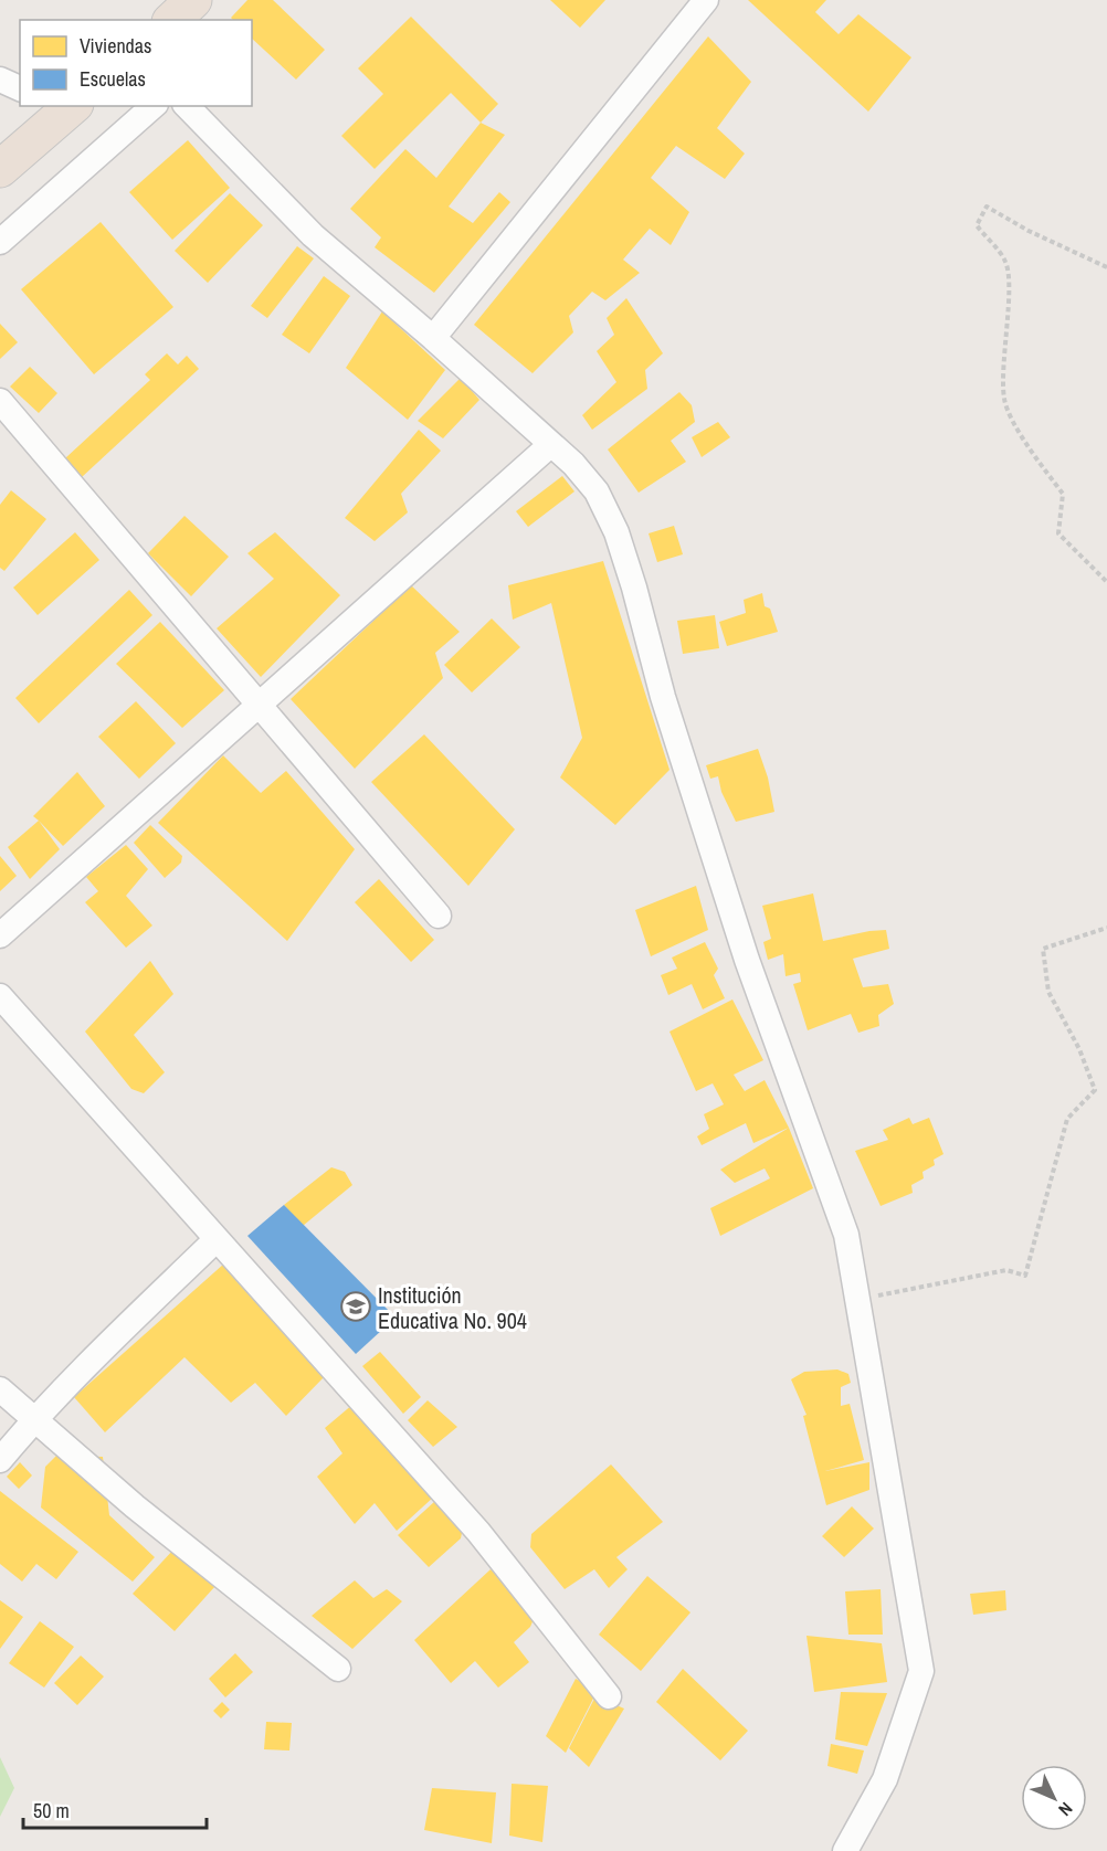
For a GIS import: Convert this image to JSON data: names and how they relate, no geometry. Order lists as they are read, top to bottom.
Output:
{
  "places": {
    "school or university": ["Institución Educativa No. 904"]
  },
  "legend": ["Viviendas", "Escuelas"],
  "scale_bar": "50 m",
  "north": "bottom right"
}
